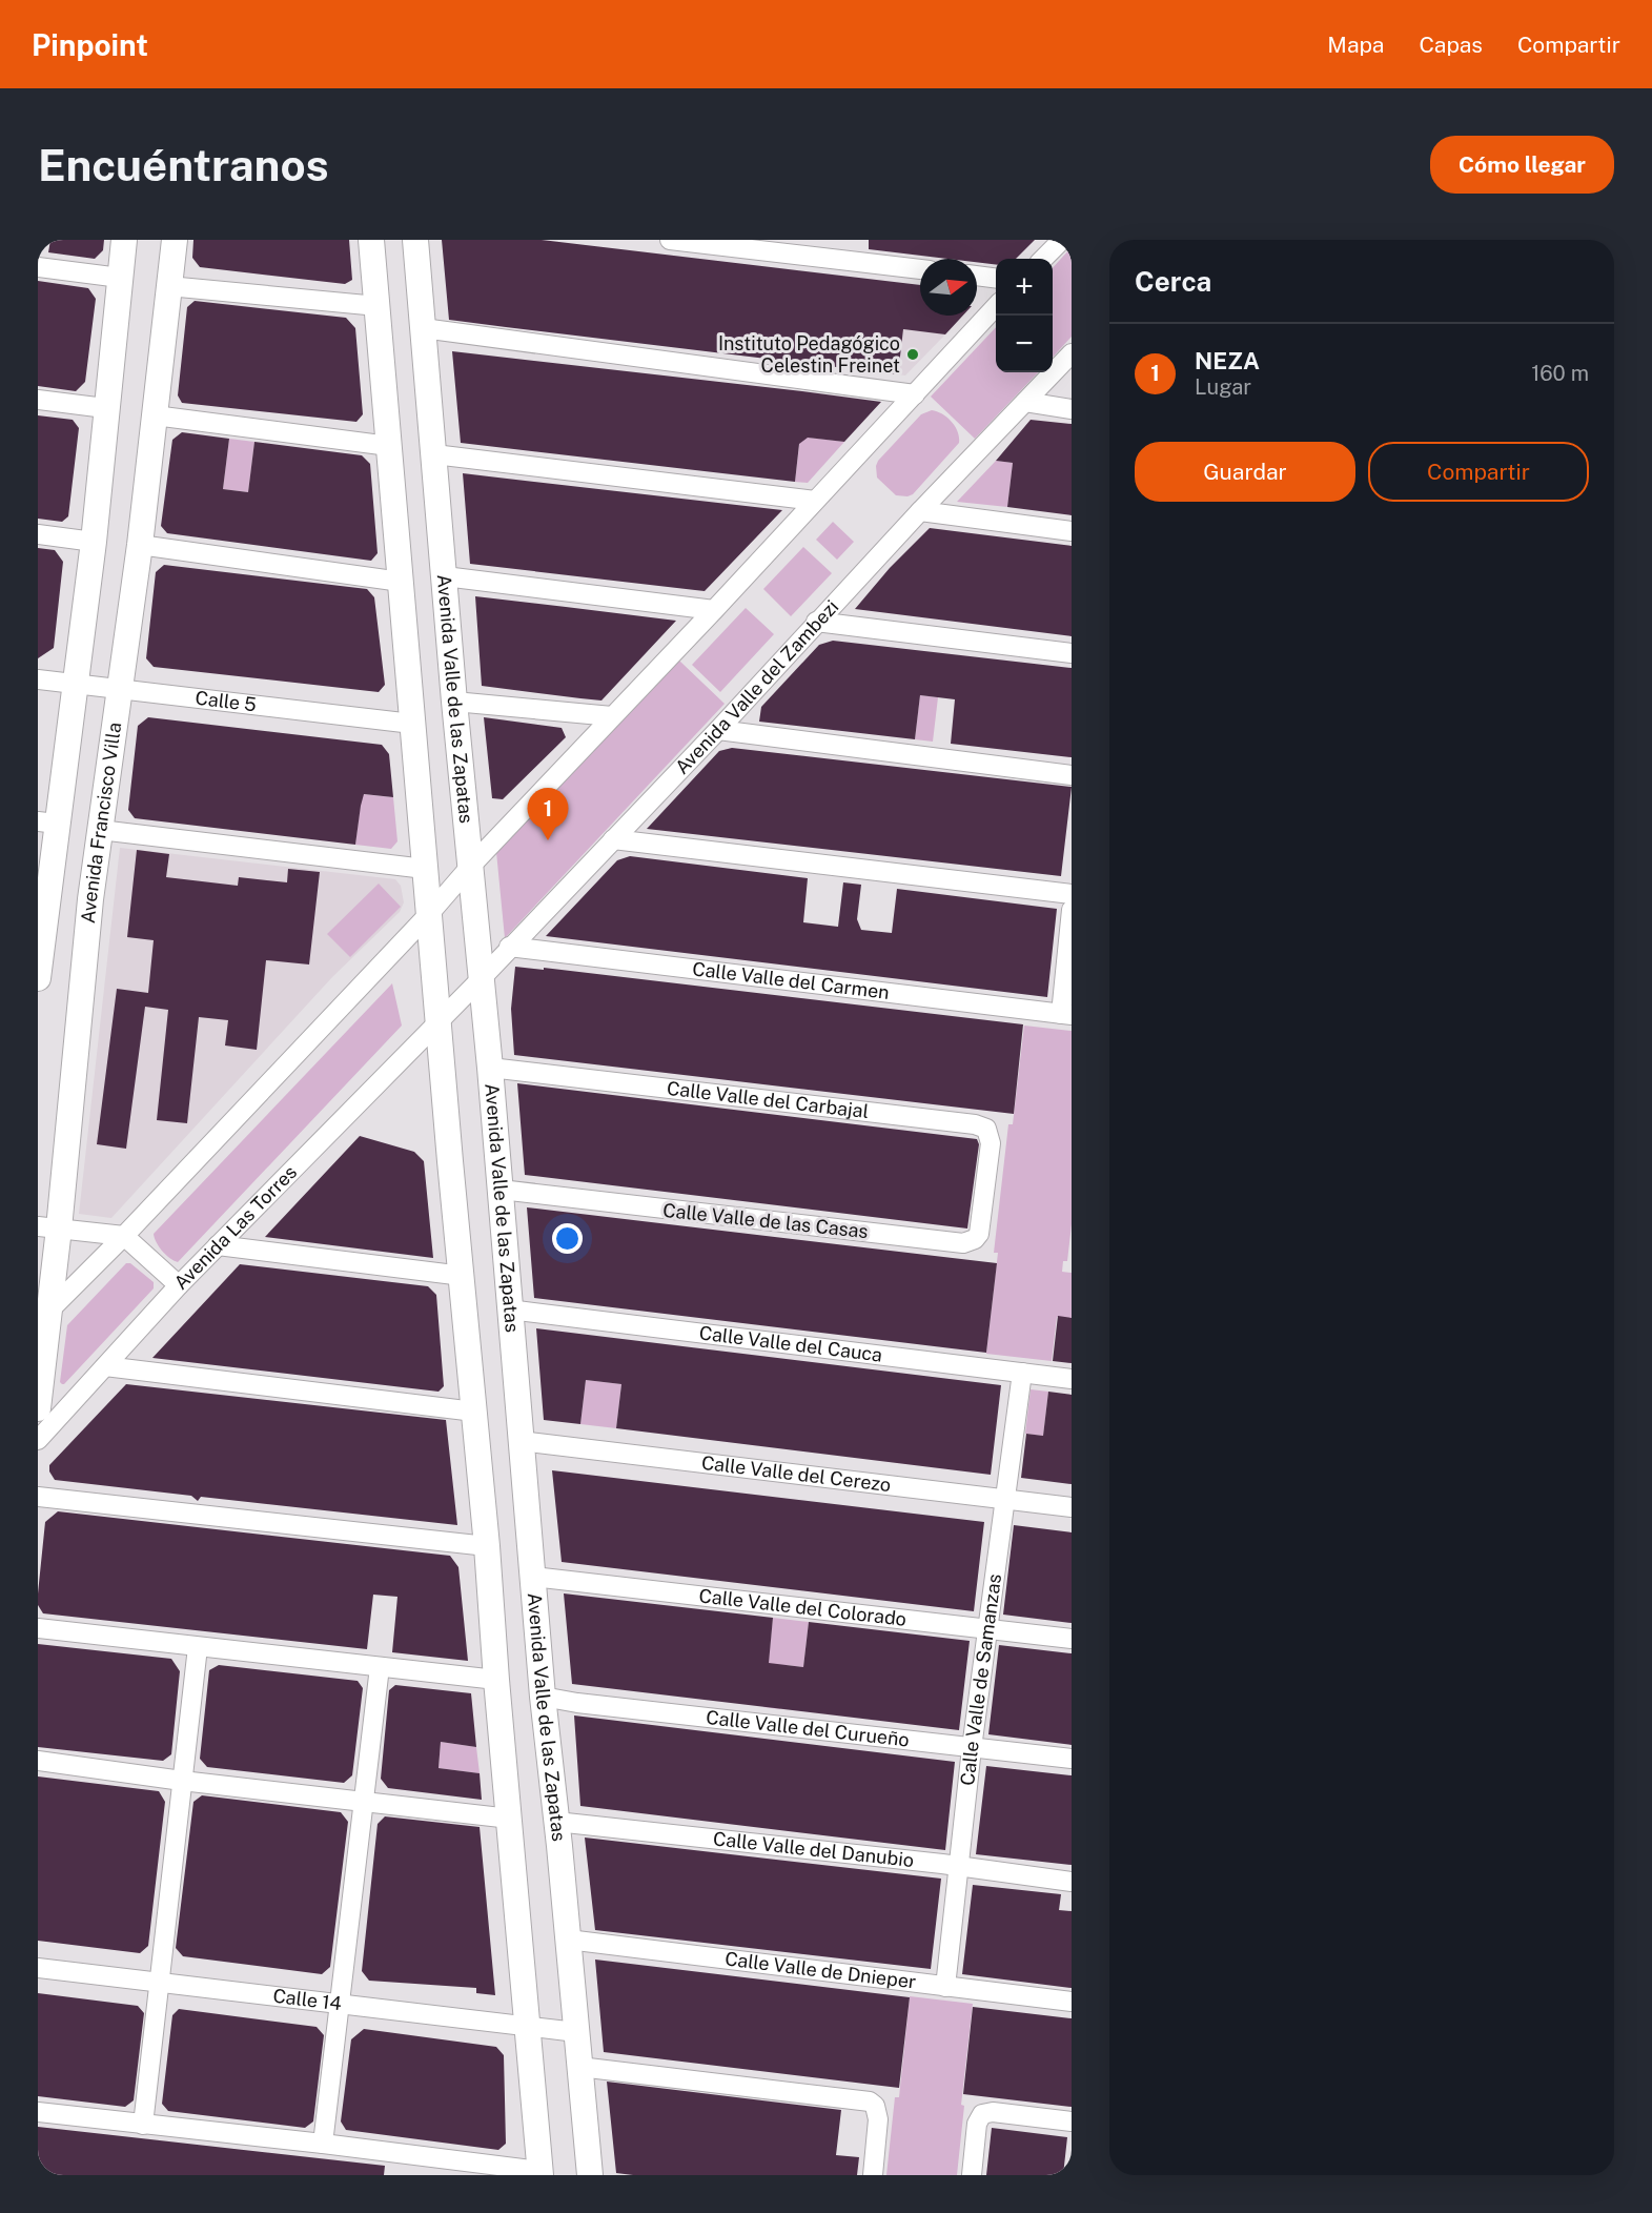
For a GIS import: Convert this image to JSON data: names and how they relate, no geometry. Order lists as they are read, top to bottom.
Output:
{
  "streets": {
    "main road": ["Avenida Valle de las Zapatas", "Avenida Francisco Villa"],
    "street": [
      "Avenida Valle del Zambezi",
      "Calle 5",
      "Calle Valle del Carmen",
      "Calle Valle del Carbajal",
      "Calle Valle de las Casas",
      "Avenida Las Torres",
      "Calle Valle del Cauca",
      "Calle Valle del Cerezo",
      "Calle Valle del Colorado",
      "Calle Valle de Samanzas",
      "Calle Valle del Curueño",
      "Calle Valle del Danubio",
      "Calle Valle de Dnieper",
      "Calle 14"
    ]
  },
  "crossings": [
    ["Avenida Valle del Zambezi", "Avenida Valle de las Zapatas"],
    ["Avenida Valle del Zambezi", "Calle Valle del Carmen"],
    ["Avenida Valle del Zambezi", "Avenida Las Torres"],
    ["Avenida Valle de las Zapatas", "Calle Valle del Carbajal"],
    ["Avenida Valle de las Zapatas", "Calle Valle de las Casas"],
    ["Avenida Valle de las Zapatas", "Calle Valle del Cauca"],
    ["Avenida Valle de las Zapatas", "Calle Valle del Cerezo"],
    ["Avenida Valle de las Zapatas", "Calle Valle del Colorado"],
    ["Avenida Valle de las Zapatas", "Calle Valle del Curueño"],
    ["Avenida Valle de las Zapatas", "Calle Valle del Danubio"],
    ["Avenida Valle de las Zapatas", "Calle Valle de Dnieper"],
    ["Avenida Valle de las Zapatas", "Calle 14"],
    ["Calle 5", "Avenida Francisco Villa"],
    ["Calle Valle del Carbajal", "Calle Valle de las Casas"],
    ["Calle Valle del Cauca", "Calle Valle de Samanzas"],
    ["Calle Valle del Cerezo", "Calle Valle de Samanzas"],
    ["Calle Valle del Colorado", "Calle Valle de Samanzas"],
    ["Calle Valle de Samanzas", "Calle Valle del Curueño"],
    ["Calle Valle de Samanzas", "Calle Valle del Danubio"],
    ["Calle Valle de Samanzas", "Calle Valle de Dnieper"]
  ],
  "places": ["Instituto Pedagógico Celestin Freinet"],
  "north": "right",
  "page": {
    "header": "Pinpoint",
    "nav": ["Mapa", "Capas", "Compartir"],
    "buttons": [
      "Cómo llegar",
      ["Guardar", "Compartir"]
    ],
    "title": "Encuéntranos",
    "heading": "Cerca",
    "map_buttons": ["+", "−"],
    "list": [
      {
        "mark": "1",
        "name": "NEZA",
        "note": "Lugar",
        "value": "160 m"
      }
    ],
    "pins": "1"
  }
}
